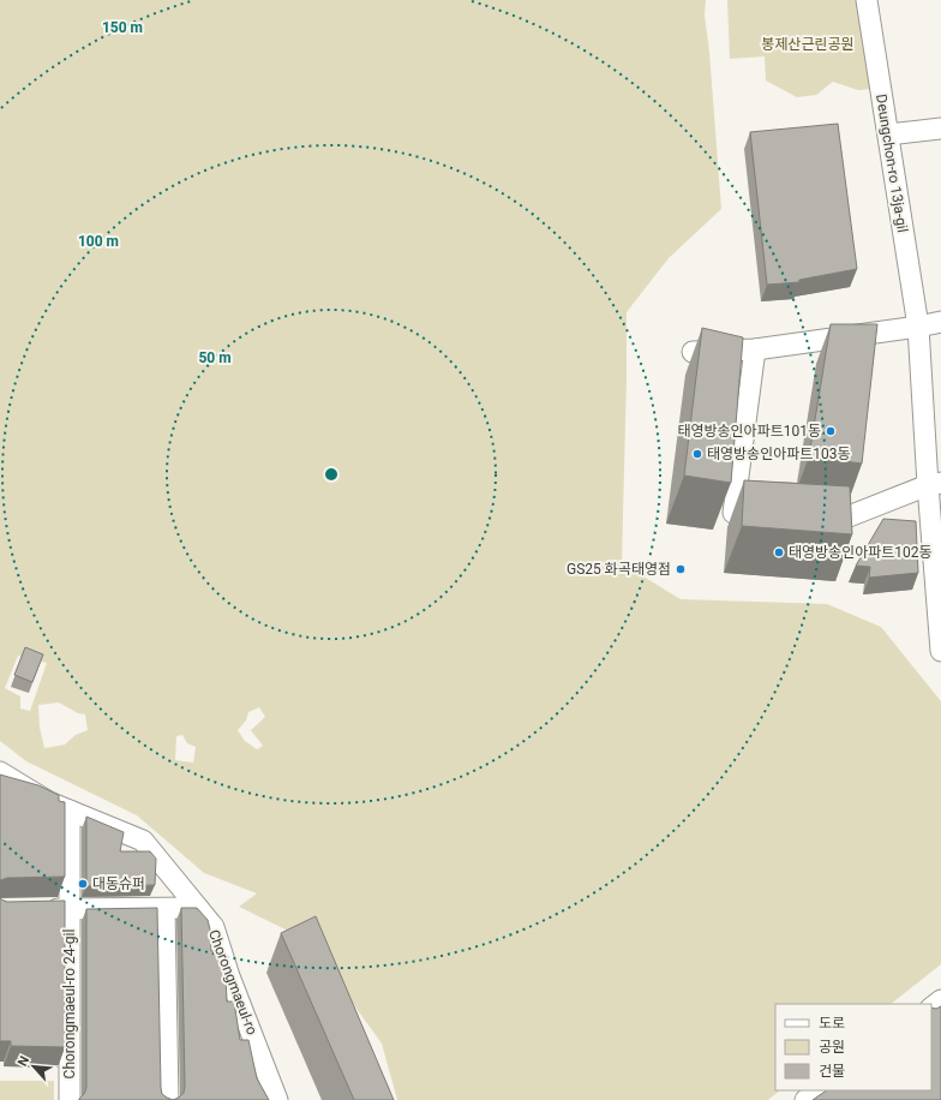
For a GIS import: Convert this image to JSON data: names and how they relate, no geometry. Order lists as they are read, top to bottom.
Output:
{
  "streets": {
    "street": ["Deungchon-ro 13ja-gil", "Chorongmaeul-ro", "Chorongmaeul-ro 24-gil"]
  },
  "crossings": [
    ["Chorongmaeul-ro", "Chorongmaeul-ro 24-gil"]
  ],
  "parks": ["봉제산근린공원"],
  "places": [
    "태영방송인아파트101동",
    "태영방송인아파트103동",
    "태영방송인아파트102동",
    "GS25 화곡태영점",
    "대동슈퍼"
  ],
  "legend": ["도로", "공원", "건물"],
  "north": "top left",
  "rings": ["150 m", "100 m", "50 m"]
}
